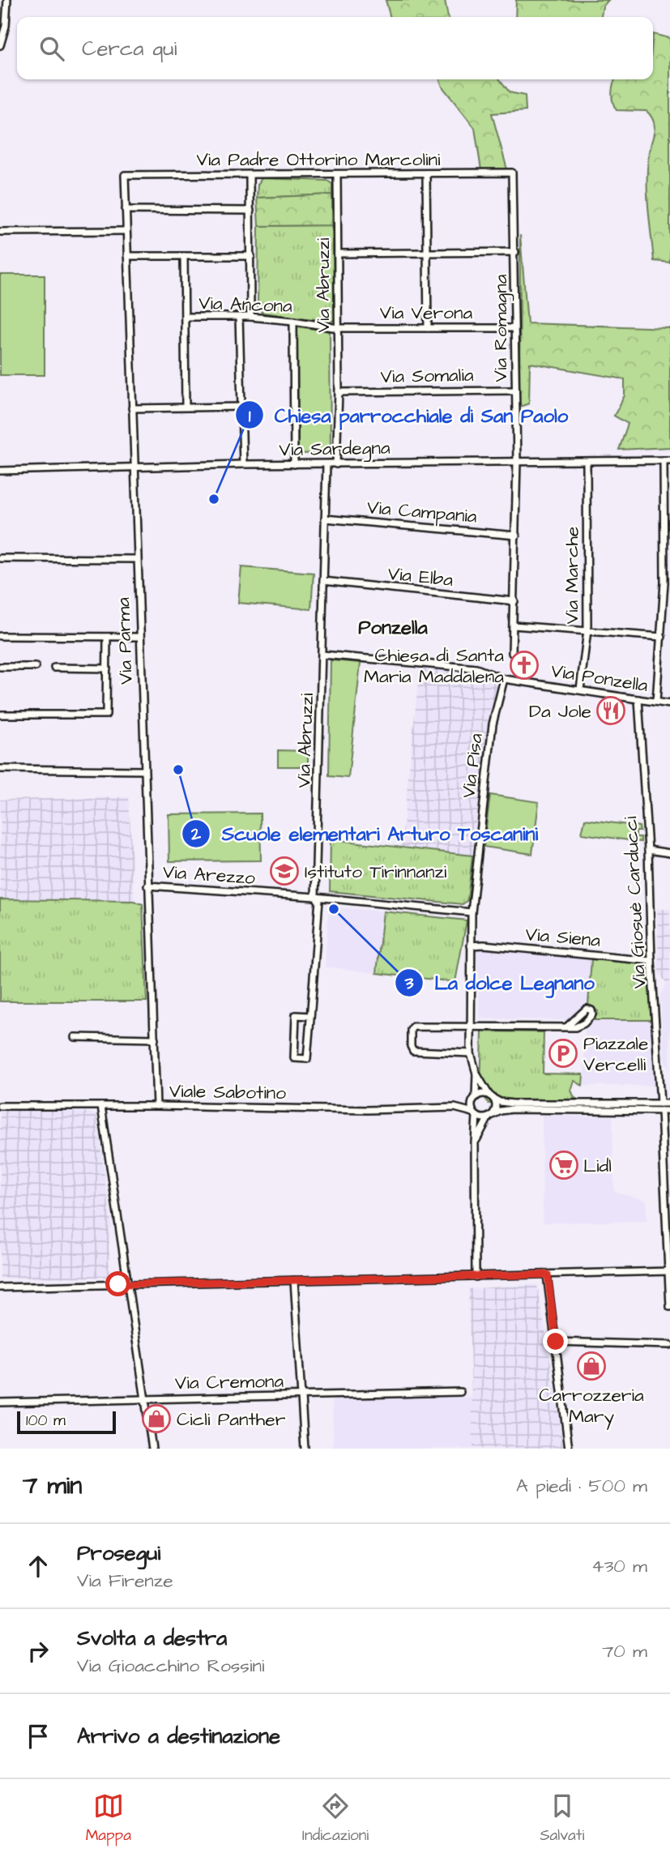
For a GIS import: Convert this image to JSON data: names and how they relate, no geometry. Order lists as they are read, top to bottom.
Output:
{
  "streets": {
    "street": [
      "Via Padre Ottorino Marcolini",
      "Via Abruzzi",
      "Via Ancona",
      "Via Verona",
      "Via Romagna",
      "Via Somalia",
      "Via Sardegna",
      "Via Campania",
      "Via Marche",
      "Via Elba",
      "Via Parma",
      "Via Ponzella",
      "Via Pisa",
      "Via Arezzo",
      "Via Giosuè Carducci",
      "Via Siena",
      "Viale Sabotino",
      "Via Cremona"
    ]
  },
  "crossings": [
    ["Via Padre Ottorino Marcolini", "Via Abruzzi"],
    ["Via Padre Ottorino Marcolini", "Via Romagna"],
    ["Via Padre Ottorino Marcolini", "Via Parma"],
    ["Via Abruzzi", "Via Ancona"],
    ["Via Abruzzi", "Via Verona"],
    ["Via Abruzzi", "Via Somalia"],
    ["Via Abruzzi", "Via Sardegna"],
    ["Via Abruzzi", "Via Campania"],
    ["Via Abruzzi", "Via Elba"],
    ["Via Abruzzi", "Via Ponzella"],
    ["Via Abruzzi", "Via Arezzo"],
    ["Via Ancona", "Via Verona"],
    ["Via Verona", "Via Romagna"],
    ["Via Romagna", "Via Somalia"],
    ["Via Romagna", "Via Sardegna"],
    ["Via Romagna", "Via Campania"],
    ["Via Romagna", "Via Elba"],
    ["Via Sardegna", "Via Marche"],
    ["Via Sardegna", "Via Parma"],
    ["Via Marche", "Via Ponzella"],
    ["Via Parma", "Via Arezzo"],
    ["Via Parma", "Viale Sabotino"],
    ["Via Ponzella", "Via Pisa"],
    ["Via Ponzella", "Via Giosuè Carducci"],
    ["Via Pisa", "Via Arezzo"],
    ["Via Pisa", "Via Siena"],
    ["Via Pisa", "Viale Sabotino"],
    ["Via Giosuè Carducci", "Via Siena"]
  ],
  "districts": ["Ponzella"],
  "places": {
    "other": ["Chiesa parrocchiale di San Paolo", "Scuole elementari Arturo Toscanini", "La dolce Legnano"],
    "church": ["Chiesa di Santa Maria Maddalena"],
    "restaurant": ["Da Jole"],
    "school or university": ["Istituto Tirinnanzi"],
    "parking": ["Piazzale Vercelli"],
    "supermarket": ["Lidl"],
    "shop": ["Carrozzeria Mary", "Cicli Panther"]
  },
  "scale_bar": "100 m",
  "page": {
    "search": "Cerca qui",
    "scale": "100 m",
    "heading": ["7 min", "A piedi · 500 m"],
    "list": [
      ["Prosegui", "Via Firenze", "430 m"],
      ["Svolta a destra", "Via Gioacchino Rossini", "70 m"],
      "Arrivo a destinazione"
    ],
    "nav": ["Mappa", "Indicazioni", "Salvati"]
  }
}
